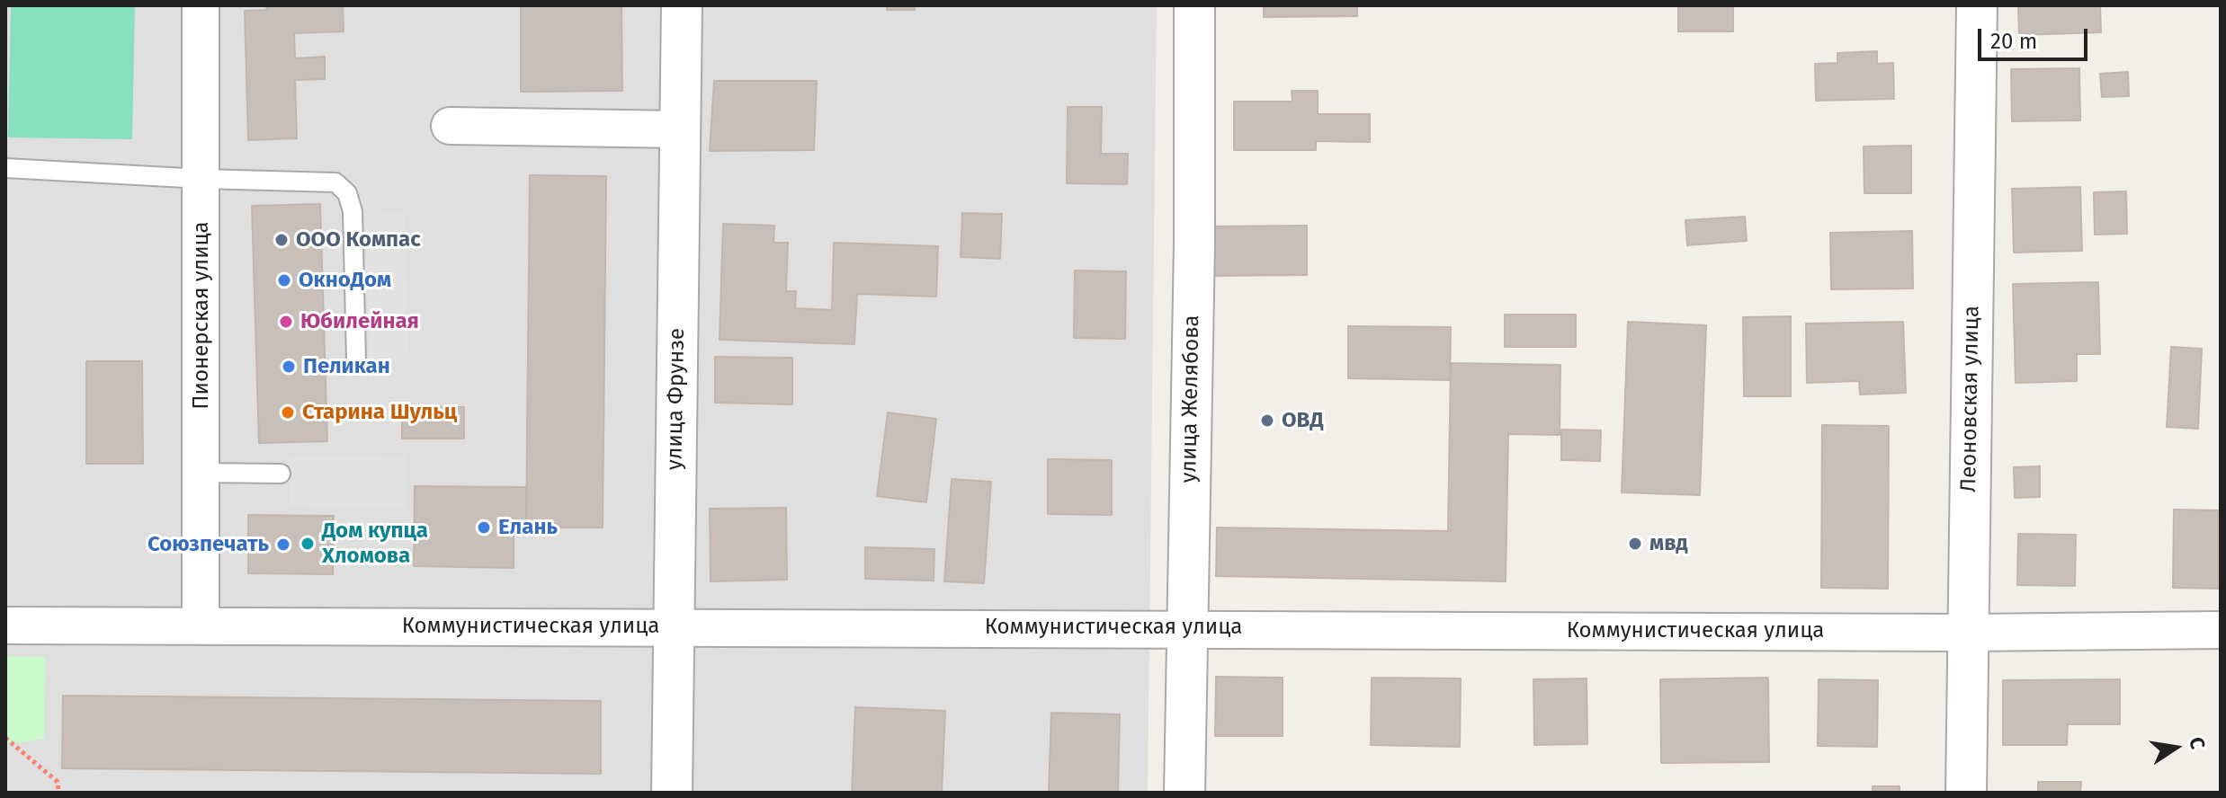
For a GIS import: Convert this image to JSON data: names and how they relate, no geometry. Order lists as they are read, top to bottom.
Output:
{
  "streets": {
    "street": [
      "Пионерская улица",
      "улица Фрунзе",
      "улица Желябова",
      "Леоновская улица",
      "Коммунистическая улица"
    ]
  },
  "crossings": [
    ["Пионерская улица", "Коммунистическая улица"],
    ["улица Фрунзе", "Коммунистическая улица"],
    ["улица Желябова", "Коммунистическая улица"],
    ["Леоновская улица", "Коммунистическая улица"]
  ],
  "places": [
    "ООО Компас",
    "ОкноДом",
    "Юбилейная",
    "Пеликан",
    "Старина Шульц",
    "ОВД",
    "Елань",
    "Дом купца Хломова",
    "мвд",
    "Союзпечать"
  ],
  "scale_bar": "20 m",
  "north": "right"
}
